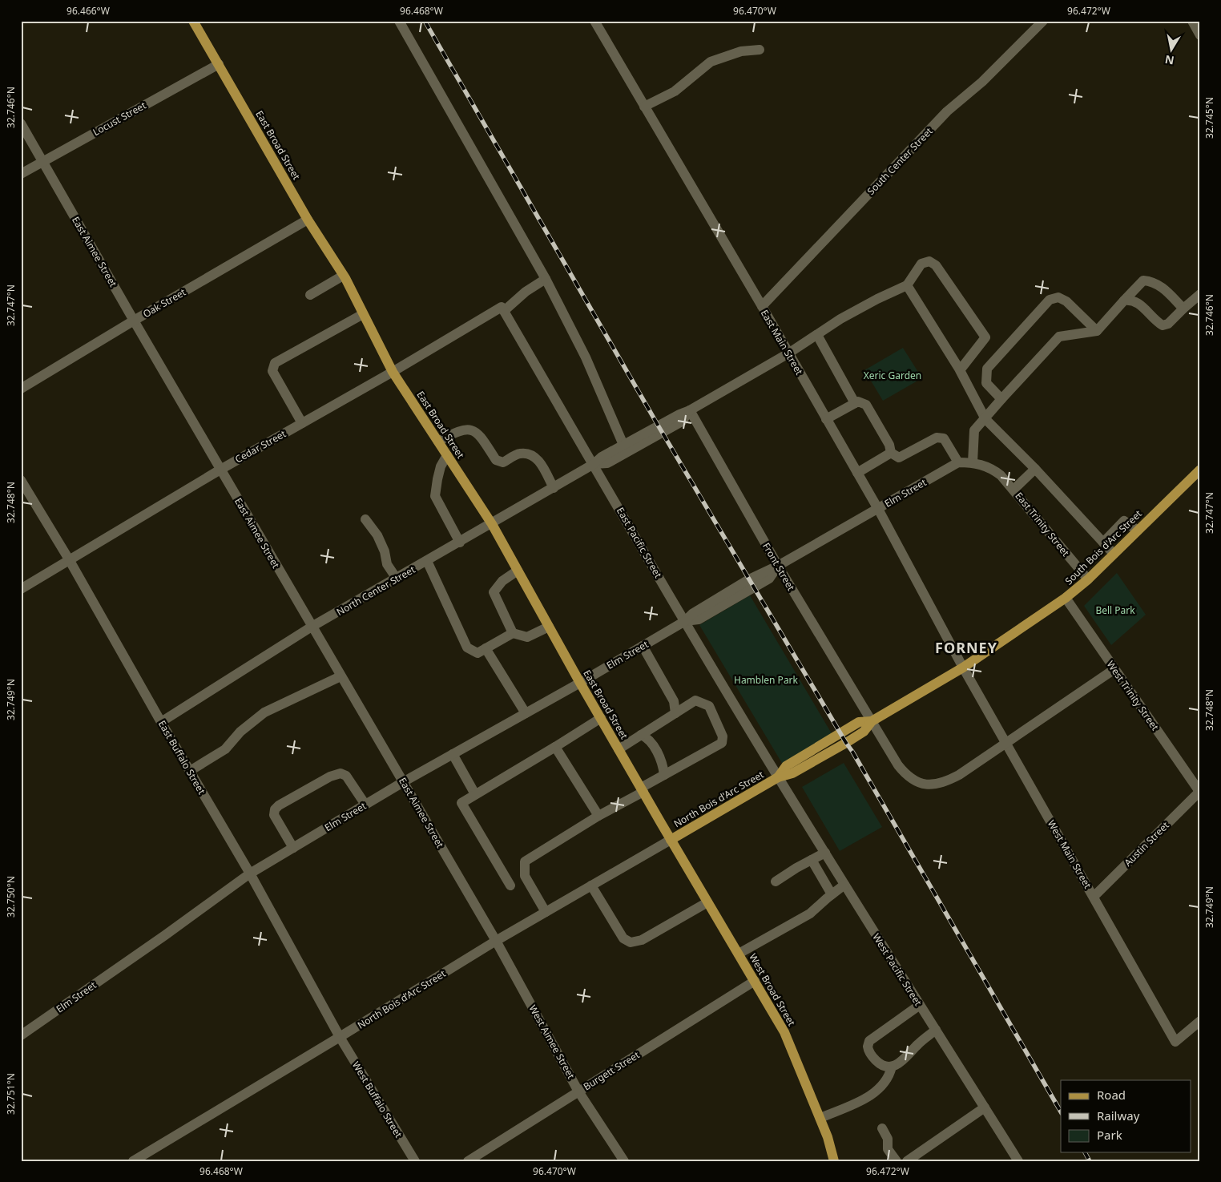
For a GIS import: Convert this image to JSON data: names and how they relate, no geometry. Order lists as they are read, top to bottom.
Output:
{
  "streets": {
    "main road": [
      "East Broad Street",
      "South Bois d'Arc Street",
      "North Bois d'Arc Street",
      "West Broad Street"
    ],
    "street": [
      "Locust Street",
      "South Center Street",
      "East Aimee Street",
      "Oak Street",
      "East Main Street",
      "Cedar Street",
      "Elm Street",
      "East Trinity Street",
      "East Pacific Street",
      "Front Street",
      "North Center Street",
      "West Trinity Street",
      "East Buffalo Street",
      "Austin Street",
      "West Main Street",
      "West Pacific Street",
      "North Bois d’Arc Street",
      "West Aimee Street",
      "Burgett Street",
      "West Buffalo Street"
    ]
  },
  "crossings": [
    ["Locust Street", "East Broad Street"],
    ["Locust Street", "East Aimee Street"],
    ["East Broad Street", "Oak Street"],
    ["East Broad Street", "Cedar Street"],
    ["East Broad Street", "Elm Street"],
    ["East Broad Street", "North Center Street"],
    ["East Broad Street", "North Bois d'Arc Street"],
    ["East Broad Street", "West Broad Street"],
    ["East Broad Street", "North Bois d’Arc Street"],
    ["South Center Street", "East Main Street"],
    ["East Aimee Street", "Oak Street"],
    ["East Aimee Street", "Cedar Street"],
    ["East Aimee Street", "Elm Street"],
    ["East Aimee Street", "North Center Street"],
    ["East Aimee Street", "North Bois d’Arc Street"],
    ["East Aimee Street", "West Aimee Street"],
    ["East Main Street", "Elm Street"],
    ["East Main Street", "South Bois d'Arc Street"],
    ["East Main Street", "West Main Street"],
    ["Cedar Street", "East Pacific Street"],
    ["Cedar Street", "East Buffalo Street"],
    ["Elm Street", "East Pacific Street"],
    ["Elm Street", "Front Street"],
    ["Elm Street", "East Buffalo Street"],
    ["East Trinity Street", "South Bois d'Arc Street"],
    ["East Pacific Street", "North Center Street"],
    ["East Pacific Street", "North Bois d'Arc Street"],
    ["East Pacific Street", "West Pacific Street"],
    ["South Bois d'Arc Street", "Front Street"],
    ["South Bois d'Arc Street", "West Trinity Street"],
    ["South Bois d'Arc Street", "North Bois d'Arc Street"],
    ["South Bois d'Arc Street", "West Main Street"],
    ["Front Street", "West Trinity Street"],
    ["Front Street", "West Main Street"],
    ["North Center Street", "East Buffalo Street"],
    ["West Trinity Street", "Austin Street"],
    ["East Buffalo Street", "North Bois d’Arc Street"],
    ["East Buffalo Street", "West Buffalo Street"],
    ["North Bois d'Arc Street", "West Pacific Street"],
    ["North Bois d'Arc Street", "West Broad Street"],
    ["North Bois d'Arc Street", "North Bois d’Arc Street"],
    ["Austin Street", "West Main Street"],
    ["West Broad Street", "North Bois d’Arc Street"],
    ["West Broad Street", "Burgett Street"],
    ["North Bois d’Arc Street", "West Aimee Street"],
    ["North Bois d’Arc Street", "West Buffalo Street"],
    ["West Aimee Street", "Burgett Street"]
  ],
  "districts": ["FORNEY"],
  "parks": ["Xeric Garden", "Bell Park", "Hamblen Park"],
  "legend": ["Road", "Railway", "Park"],
  "north": "bottom",
  "coordinates": [
    "96.466°W",
    "96.468°W",
    "96.470°W",
    "96.472°W",
    "32.746°N",
    "32.745°N",
    "32.747°N",
    "32.748°N",
    "32.749°N",
    "32.750°N",
    "32.751°N"
  ]
}
